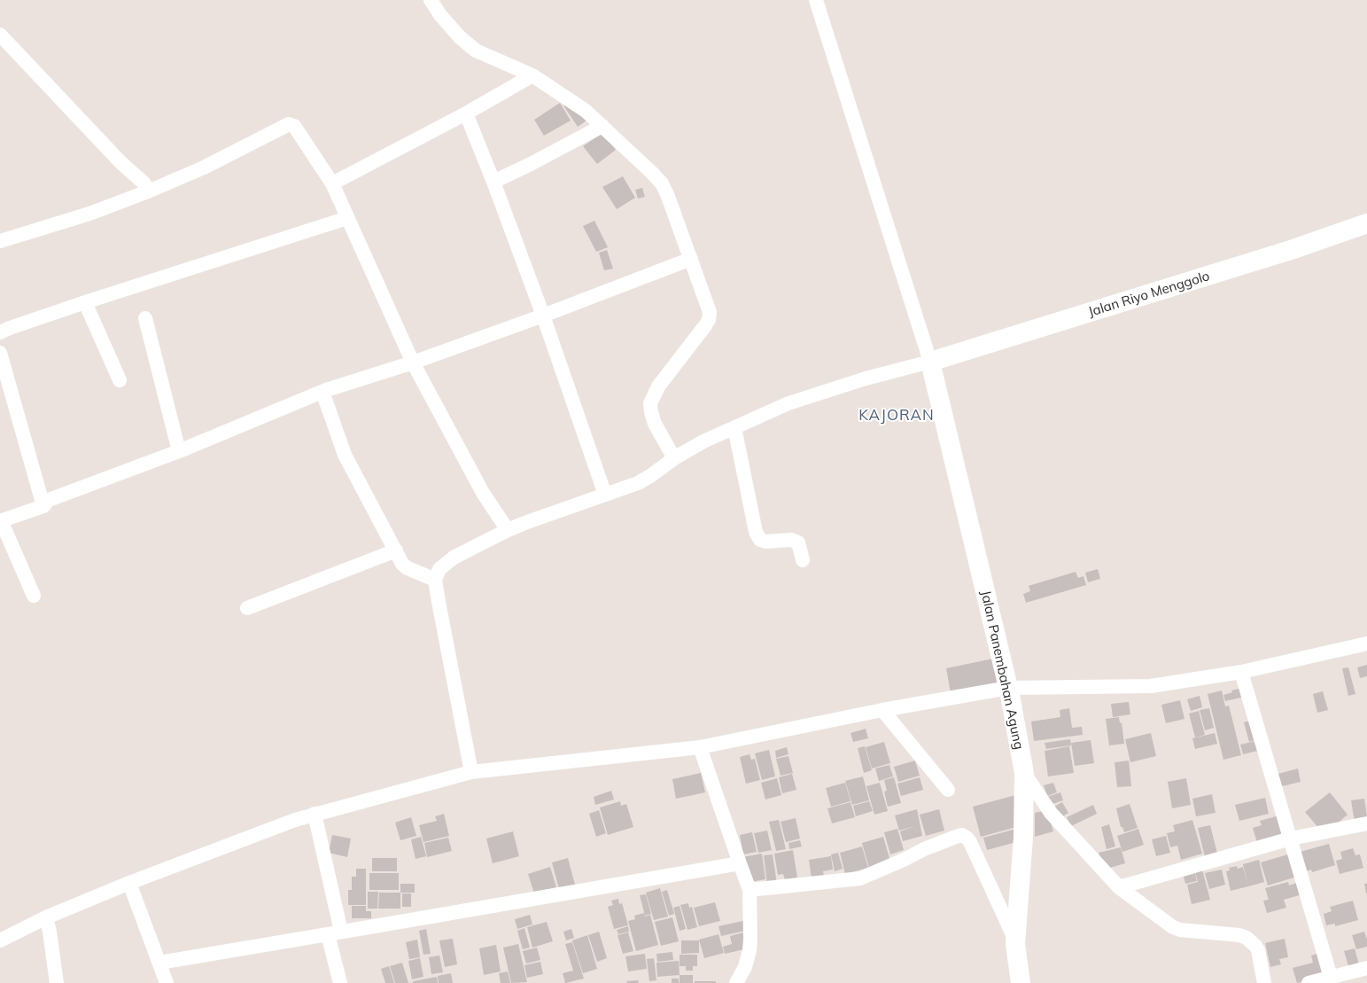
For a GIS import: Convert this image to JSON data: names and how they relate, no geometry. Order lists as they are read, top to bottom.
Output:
{
  "streets": {
    "street": ["Jalan Riyo Menggolo", "Jalan Panembahan Agung"]
  },
  "crossings": [
    ["Jalan Riyo Menggolo", "Jalan Panembahan Agung"]
  ],
  "districts": ["KAJORAN"]
}
